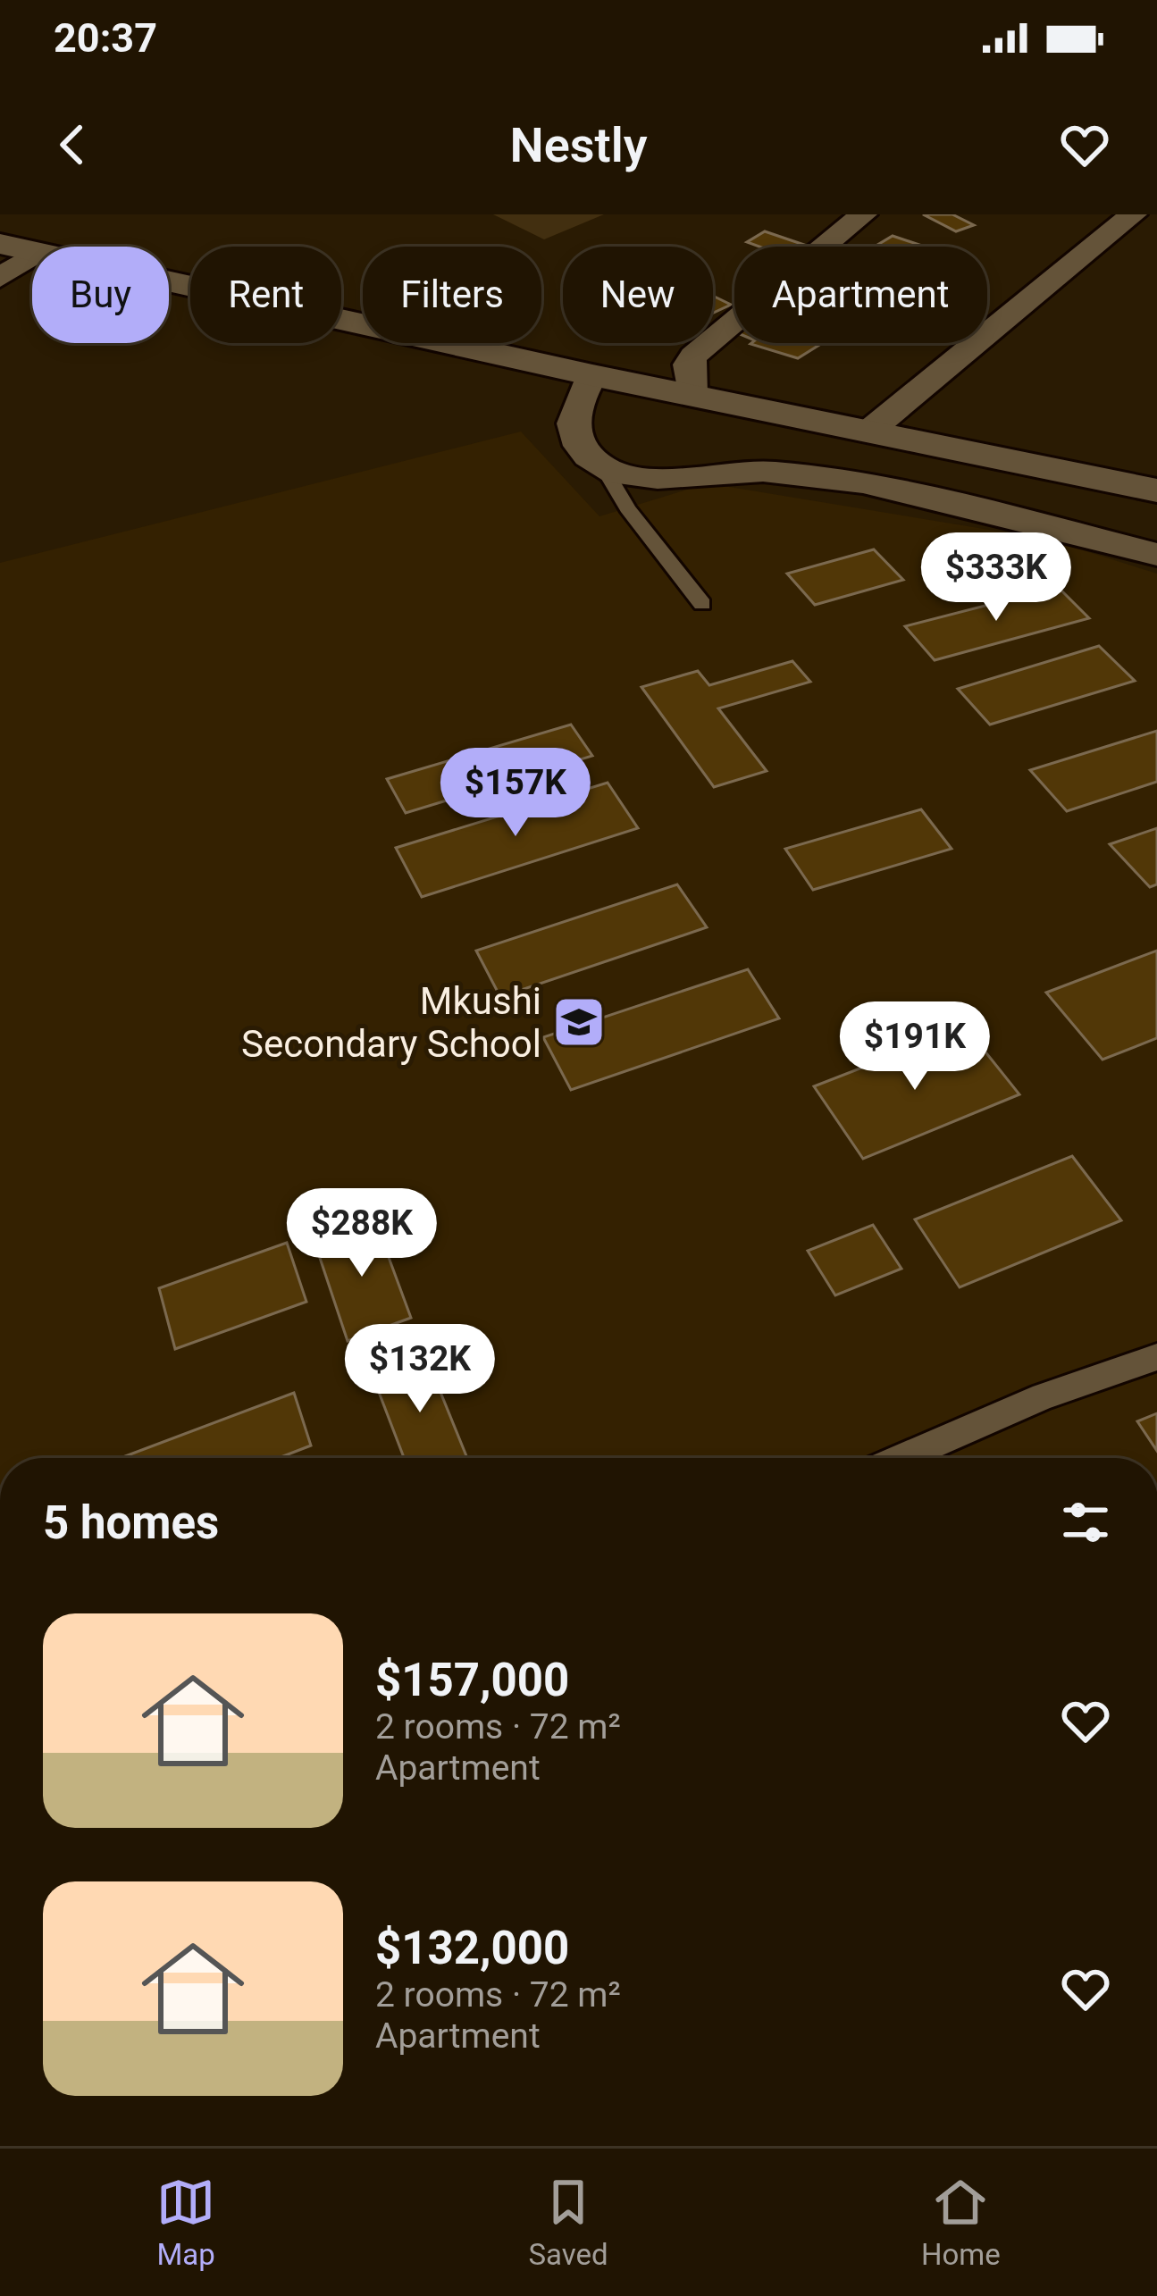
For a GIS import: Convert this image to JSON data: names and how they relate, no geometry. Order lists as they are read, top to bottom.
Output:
{
  "places": {
    "school or university": ["Mkushi Secondary School"]
  },
  "page": {
    "status": "20:37",
    "header": "Nestly",
    "chip": [
      "Buy",
      "Rent",
      "Filters",
      "New",
      "Apartment"
    ],
    "price": [
      "$333K",
      "$157K",
      "$191K",
      "$288K",
      "$132K"
    ],
    "heading": "5 homes",
    "list": [
      {
        "name": "$157,000",
        "note": "2 rooms · 72 m² · Apartment"
      },
      {
        "name": "$132,000",
        "note": "2 rooms · 72 m² · Apartment"
      }
    ],
    "tabs": ["Map", "Saved", "Home"]
  }
}
